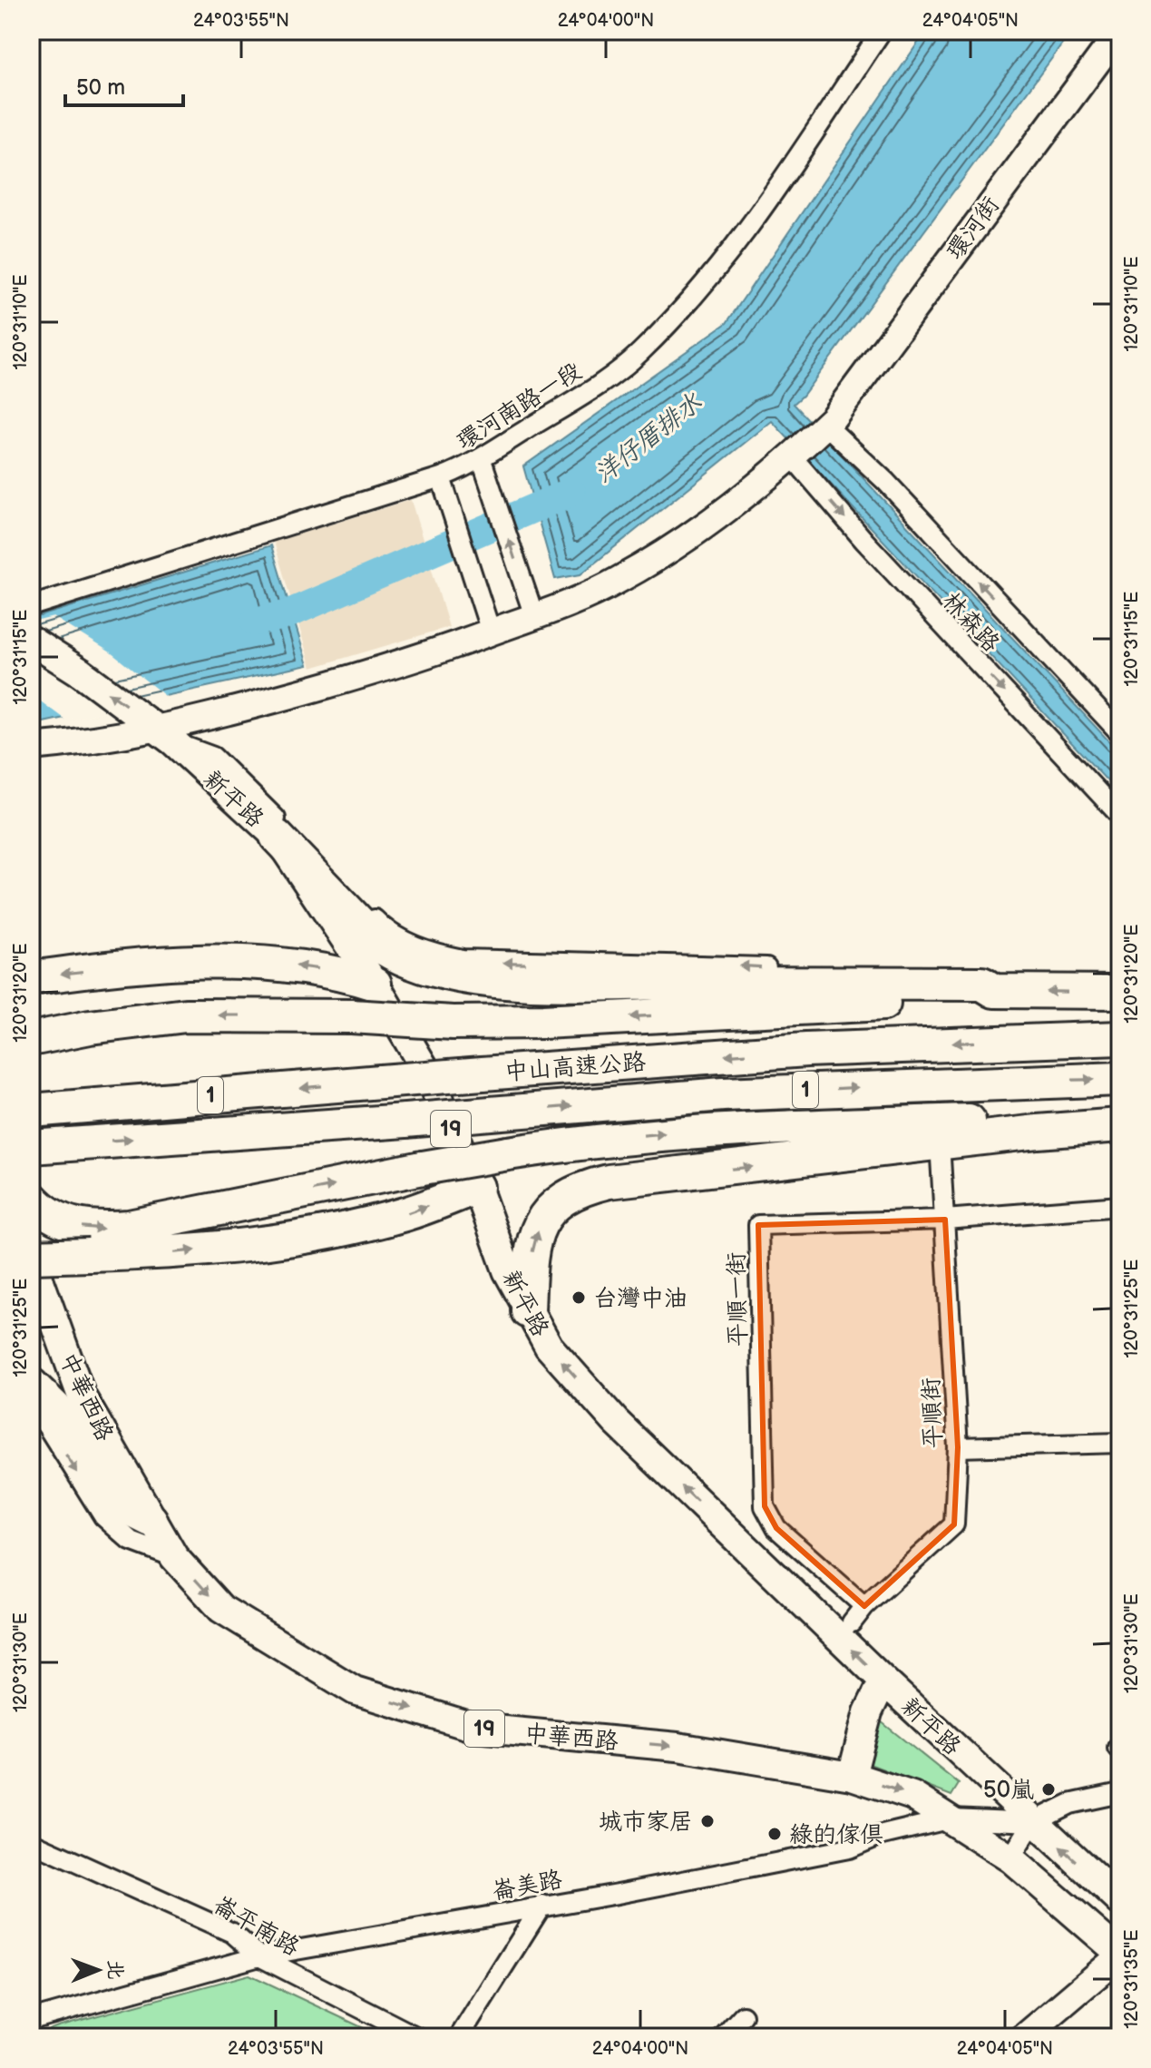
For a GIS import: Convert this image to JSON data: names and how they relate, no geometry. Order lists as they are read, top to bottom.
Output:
{
  "streets": {
    "highway": ["中山高速公路", "1"],
    "main road": ["新平路", "19", "中華西路"],
    "street": [
      "環河街",
      "環河南路一段",
      "林森路",
      "平順一街",
      "平順街",
      "崙美路",
      "崙平南路"
    ]
  },
  "crossings": [
    ["環河街", "林森路"],
    ["環河街", "新平路"],
    ["新平路", "崙美路"],
    ["平順一街", "平順街"],
    ["中華西路", "崙美路"],
    ["崙美路", "崙平南路"]
  ],
  "one_way": ["新平路", "中華西路"],
  "water": ["洋仔厝排水"],
  "places": [
    "台灣中油",
    "50嵐",
    "城市家居",
    "綠的傢俱"
  ],
  "scale_bar": "50 m",
  "north": "right",
  "coordinates": [
    "24°03'55\"N",
    "24°04'00\"N",
    "24°04'05\"N",
    "120°31'10\"E",
    "120°31'15\"E",
    "120°31'20\"E",
    "120°31'25\"E",
    "120°31'30\"E",
    "120°31'35\"E"
  ]
}
